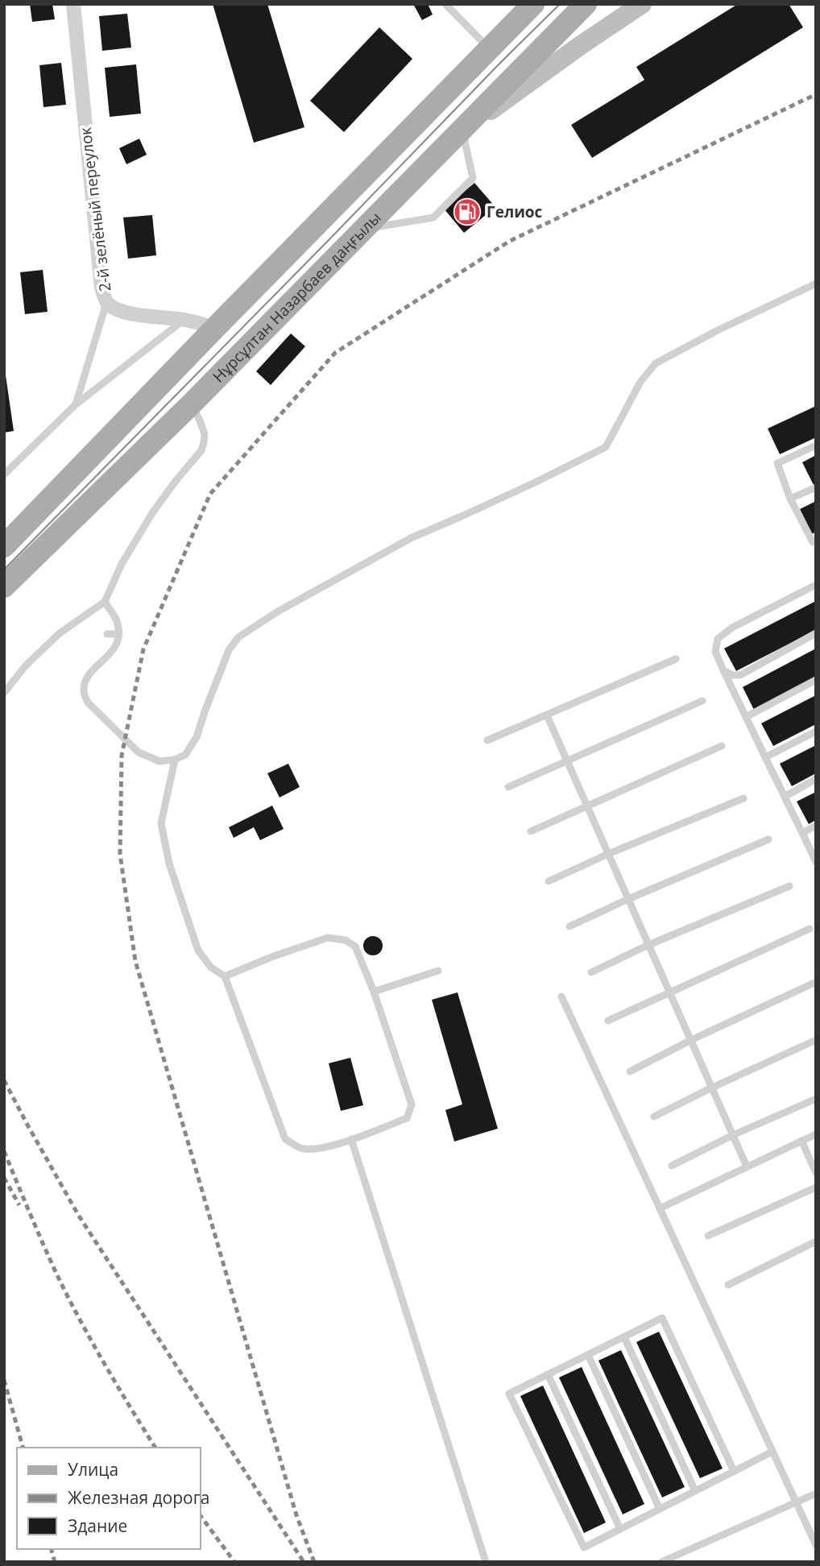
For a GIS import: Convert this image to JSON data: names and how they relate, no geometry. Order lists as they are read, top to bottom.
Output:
{
  "streets": {
    "main road": ["Нұрсұлтан Назарбаев даңғылы"],
    "street": ["2-й зелёный переулок"]
  },
  "places": {
    "fuel station": ["Гелиос"]
  },
  "legend": ["Улица", "Железная дорога", "Здание"]
}
